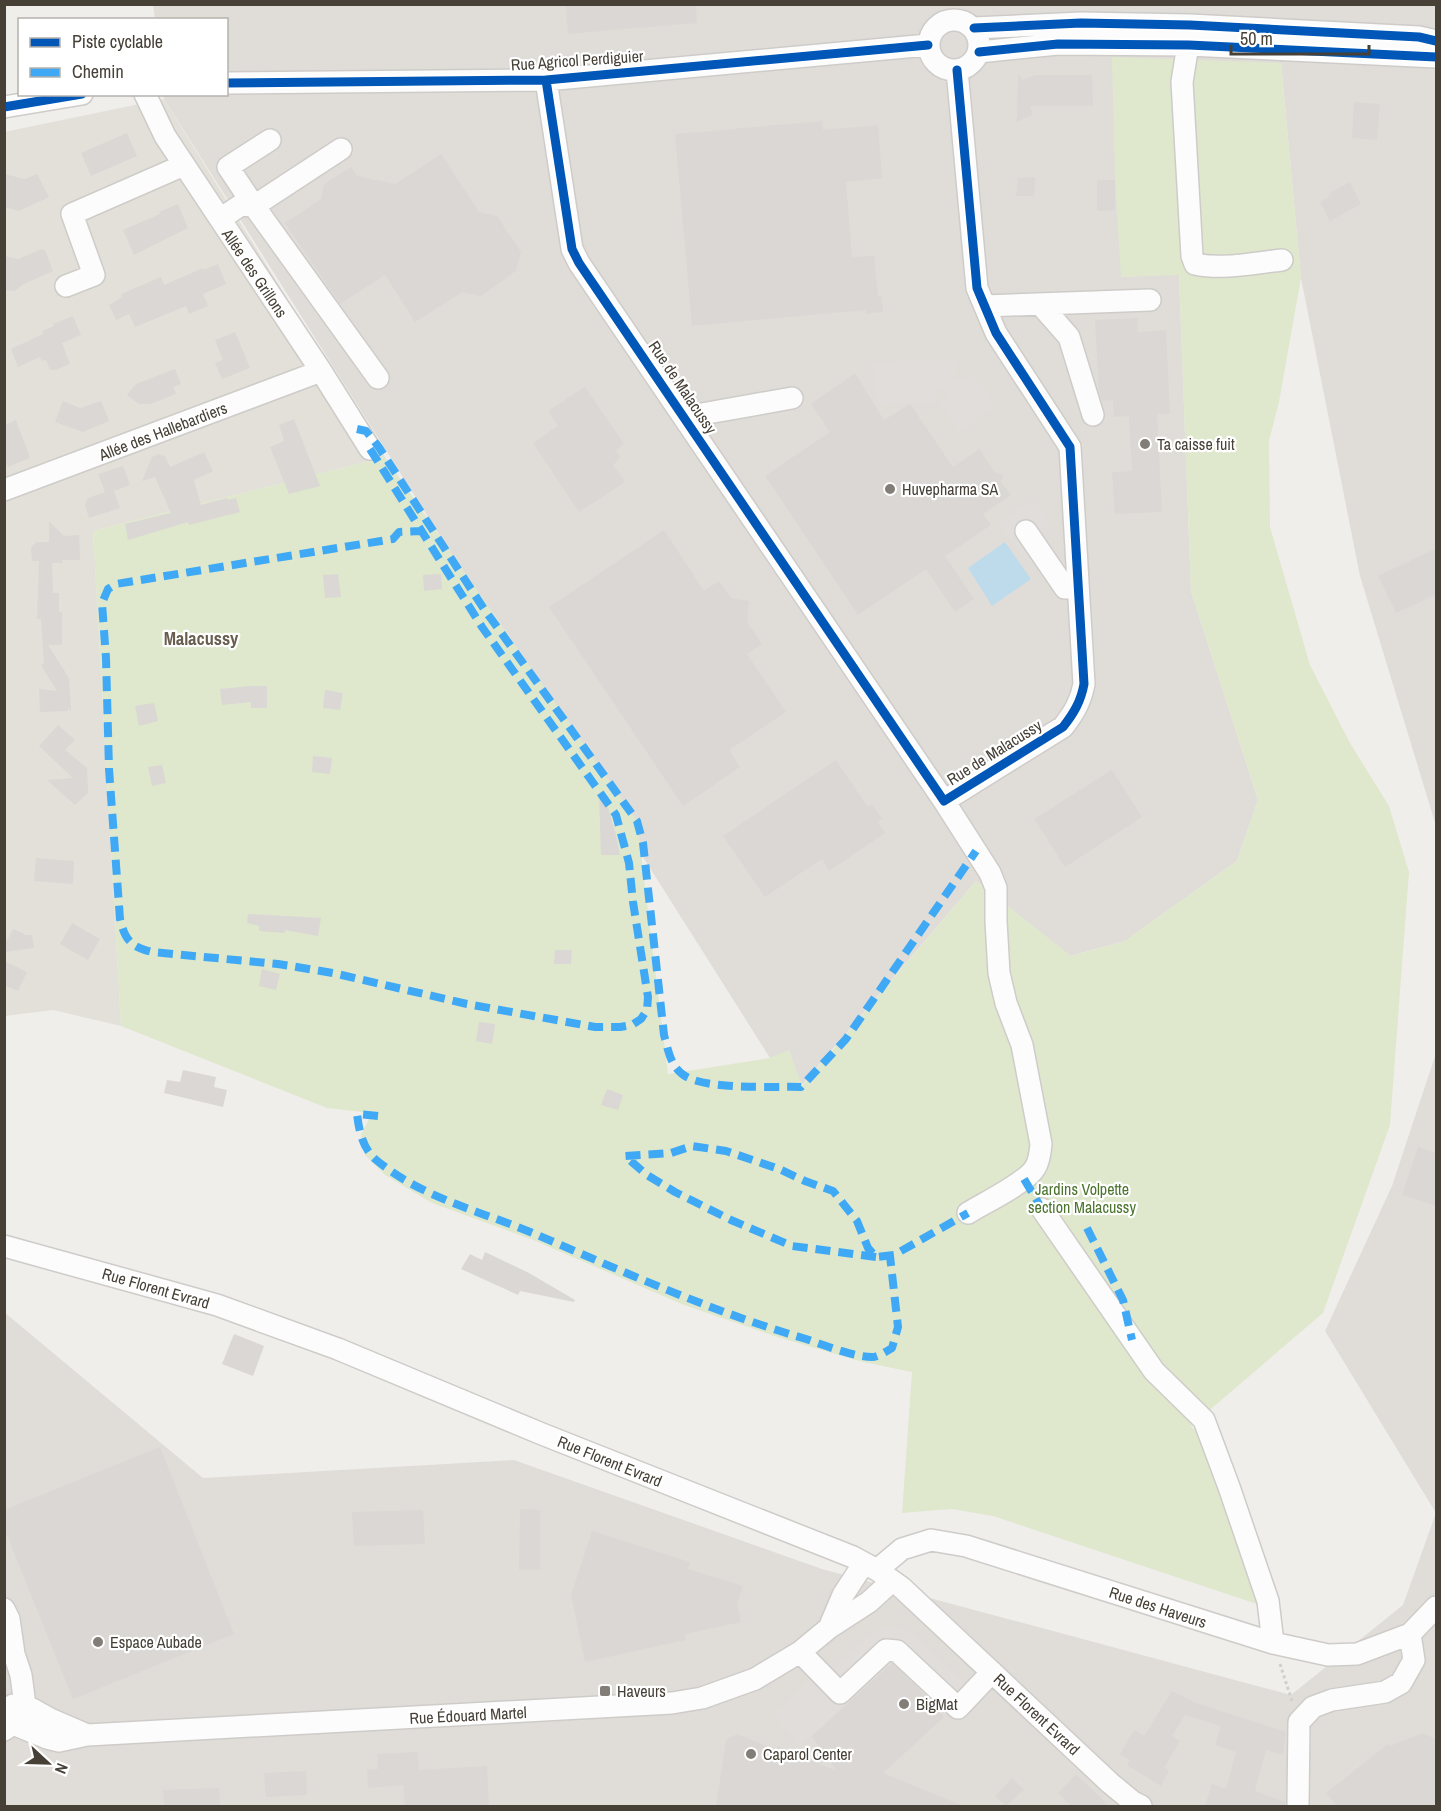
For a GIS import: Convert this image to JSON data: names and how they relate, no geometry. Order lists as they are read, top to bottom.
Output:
{
  "streets": {
    "street": [
      "Rue Agricol Perdiguier",
      "Allée des Grillons",
      "Rue de Malacussy",
      "Allée des Hallebardiers",
      "Rue Florent Evrard",
      "Rue des Haveurs",
      "Rue Édouard Martel"
    ]
  },
  "crossings": [
    ["Rue Agricol Perdiguier", "Rue de Malacussy"],
    ["Allée des Grillons", "Allée des Hallebardiers"],
    ["Rue Florent Evrard", "Rue des Haveurs"],
    ["Rue Florent Evrard", "Rue Édouard Martel"],
    ["Rue des Haveurs", "Rue Édouard Martel"]
  ],
  "districts": ["Malacussy"],
  "parks": ["Jardins Volpette section Malacussy"],
  "places": {
    "other": [
      "Ta caisse fuit",
      "Huvepharma SA",
      "Espace Aubade",
      "BigMat",
      "Caparol Center"
    ],
    "transit": ["Haveurs"]
  },
  "legend": ["Piste cyclable", "Chemin"],
  "scale_bar": "50 m",
  "north": "right"
}
